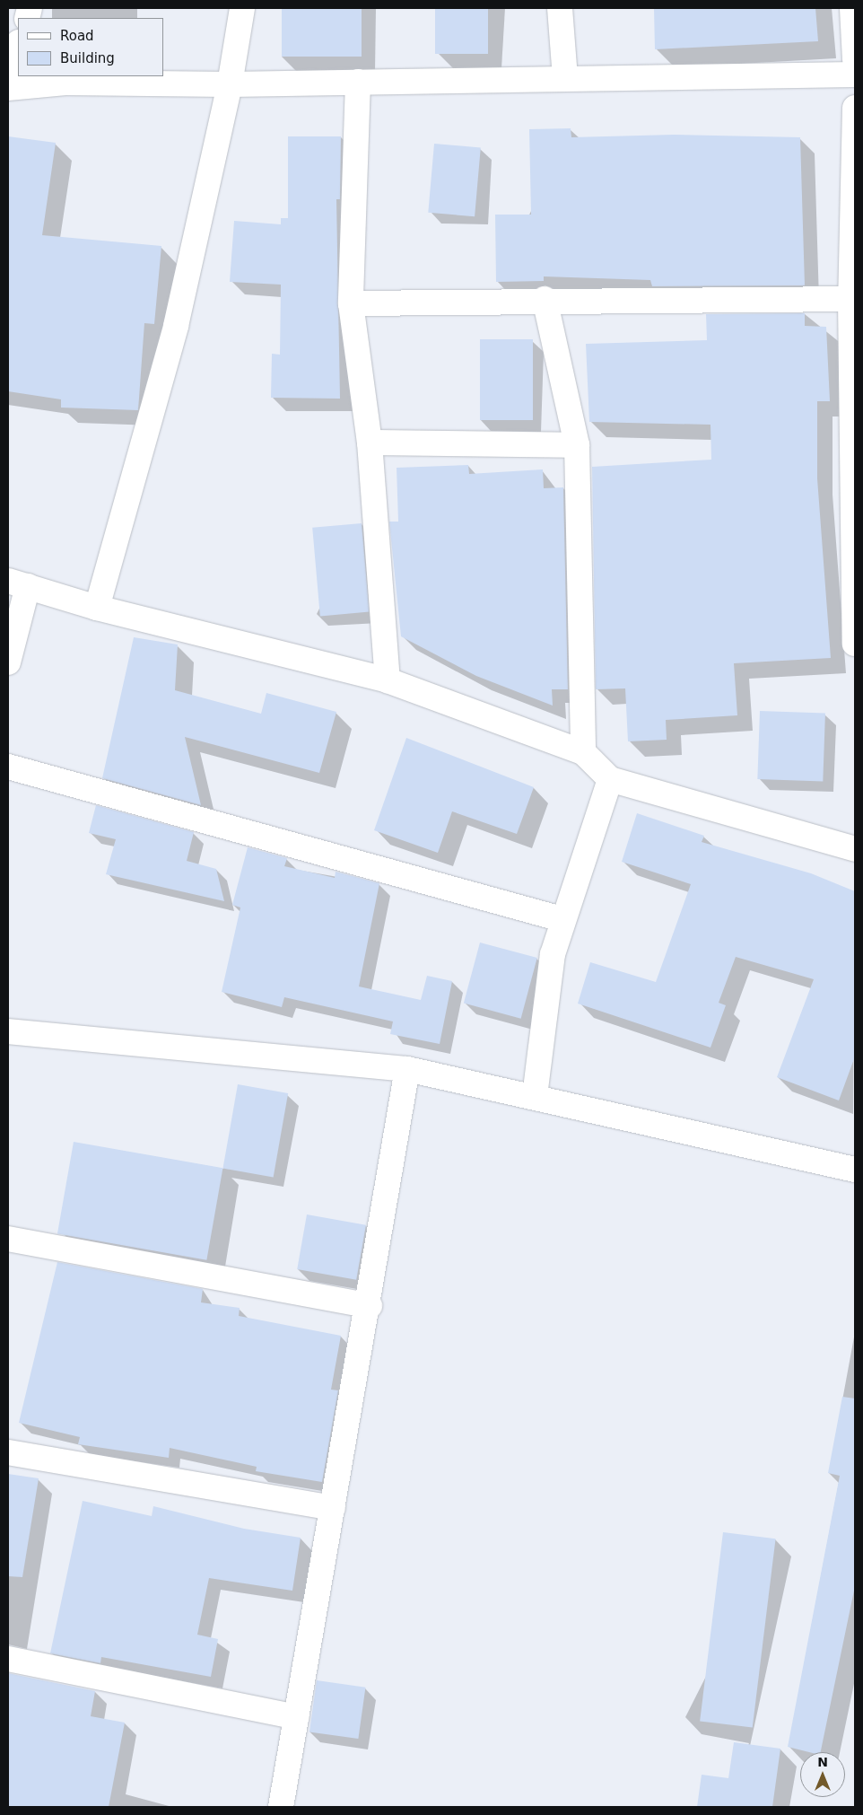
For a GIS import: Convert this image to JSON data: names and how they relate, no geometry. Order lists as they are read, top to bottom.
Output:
{
  "legend": ["Road", "Building"],
  "north": "top"
}
